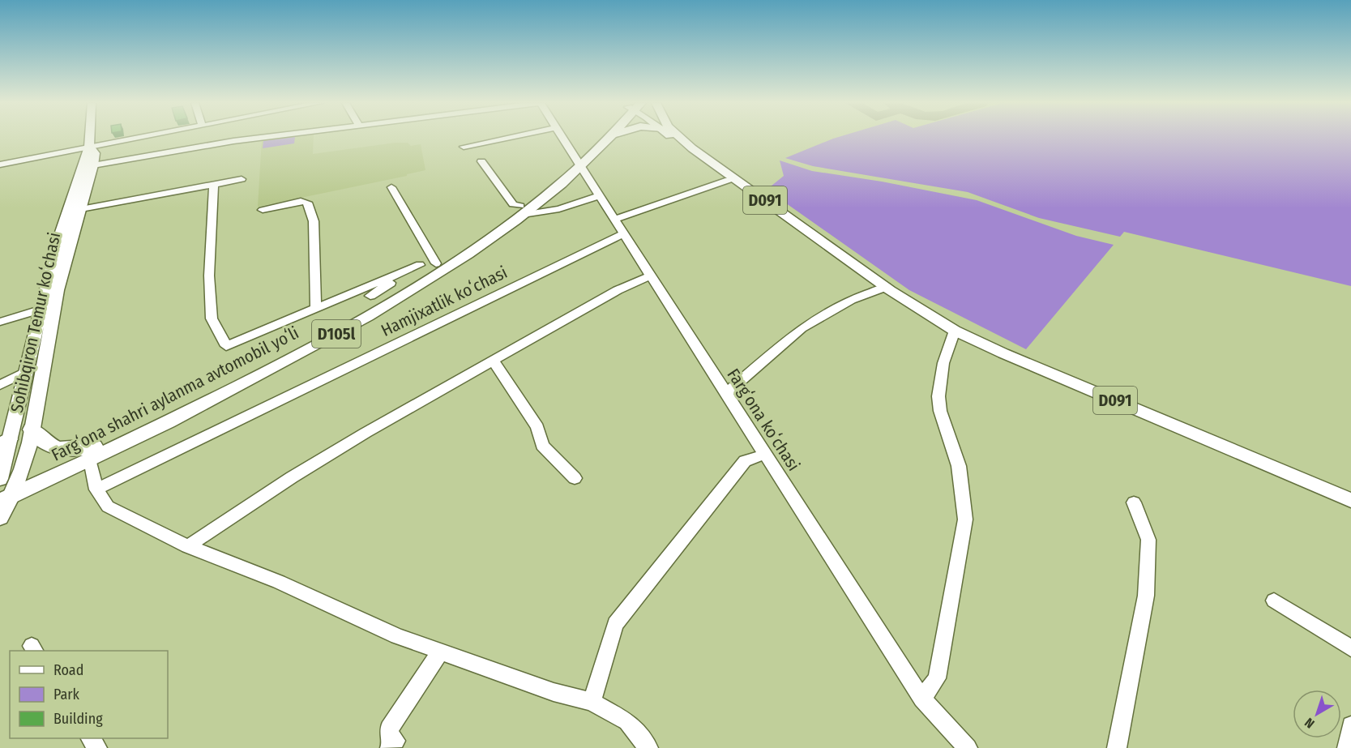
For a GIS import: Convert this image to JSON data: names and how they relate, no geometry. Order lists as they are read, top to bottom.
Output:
{
  "streets": {
    "highway": ["D105l", "Fargʻona shahri aylanma avtomobil yoʻli"],
    "main road": ["D091", "Sohibqiron Temur koʻchasi"],
    "street": ["Hamjixatlik koʻchasi", "Fargʻona koʻchasi"]
  },
  "crossings": [
    ["Hamjixatlik koʻchasi", "Fargʻona koʻchasi"],
    ["Sohibqiron Temur koʻchasi", "Fargʻona shahri aylanma avtomobil yoʻli"],
    ["Fargʻona shahri aylanma avtomobil yoʻli", "Fargʻona koʻchasi"]
  ],
  "legend": ["Road", "Park", "Building"],
  "north": "bottom left"
}
